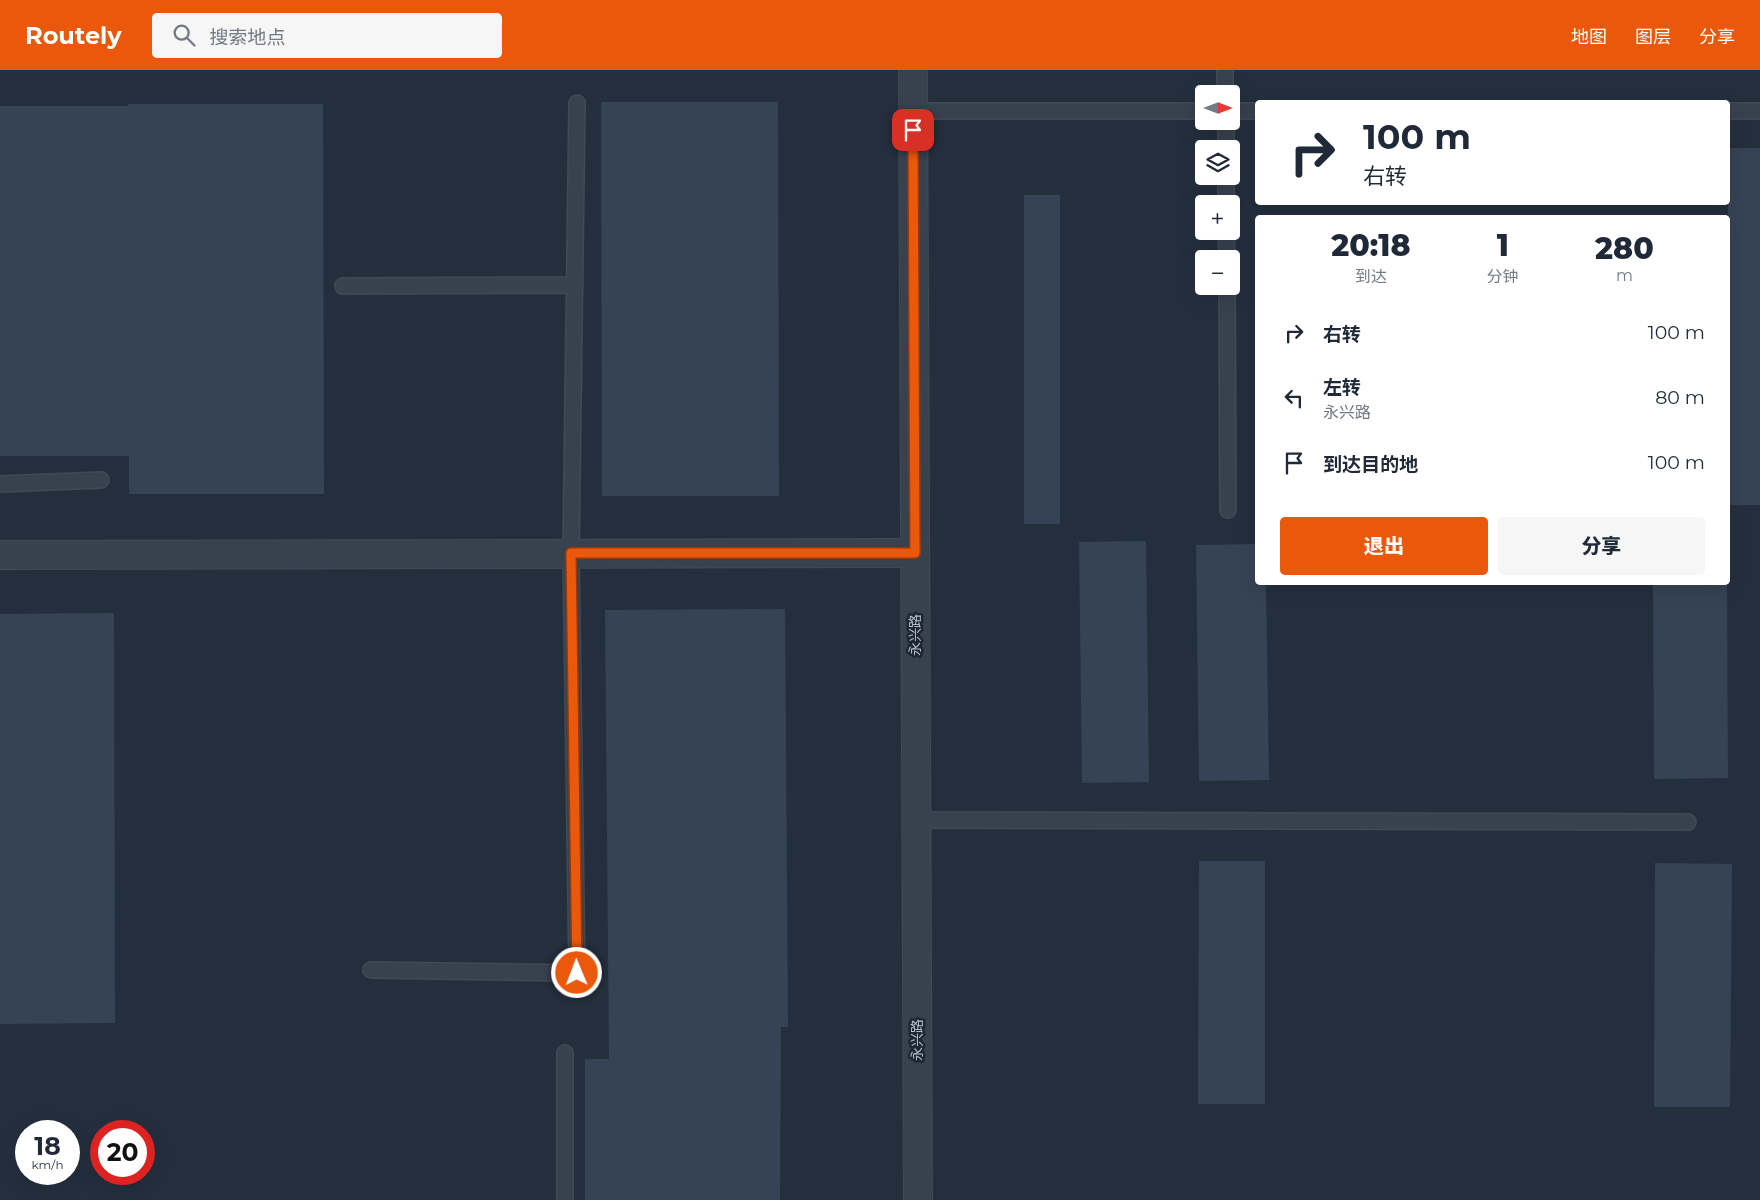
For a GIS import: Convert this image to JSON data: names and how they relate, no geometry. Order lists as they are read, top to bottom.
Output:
{
  "streets": {
    "street": ["永兴路"]
  },
  "north": "right",
  "page": {
    "header": "Routely",
    "search": "搜索地点",
    "nav": ["地图", "图层", "分享"],
    "map_buttons": ["+", "−"],
    "turn": ["100 m", "右转"],
    "eta": [
      "20:18",
      "到达",
      "1",
      "分钟",
      "280",
      "m"
    ],
    "list": [
      {
        "name": "右转",
        "value": "100 m"
      },
      {
        "name": "左转",
        "note": "永兴路",
        "value": "80 m"
      },
      {
        "name": "到达目的地",
        "value": "100 m"
      }
    ],
    "buttons": ["退出", "分享"],
    "speed": "18 km/h",
    "limit": "20"
  }
}
